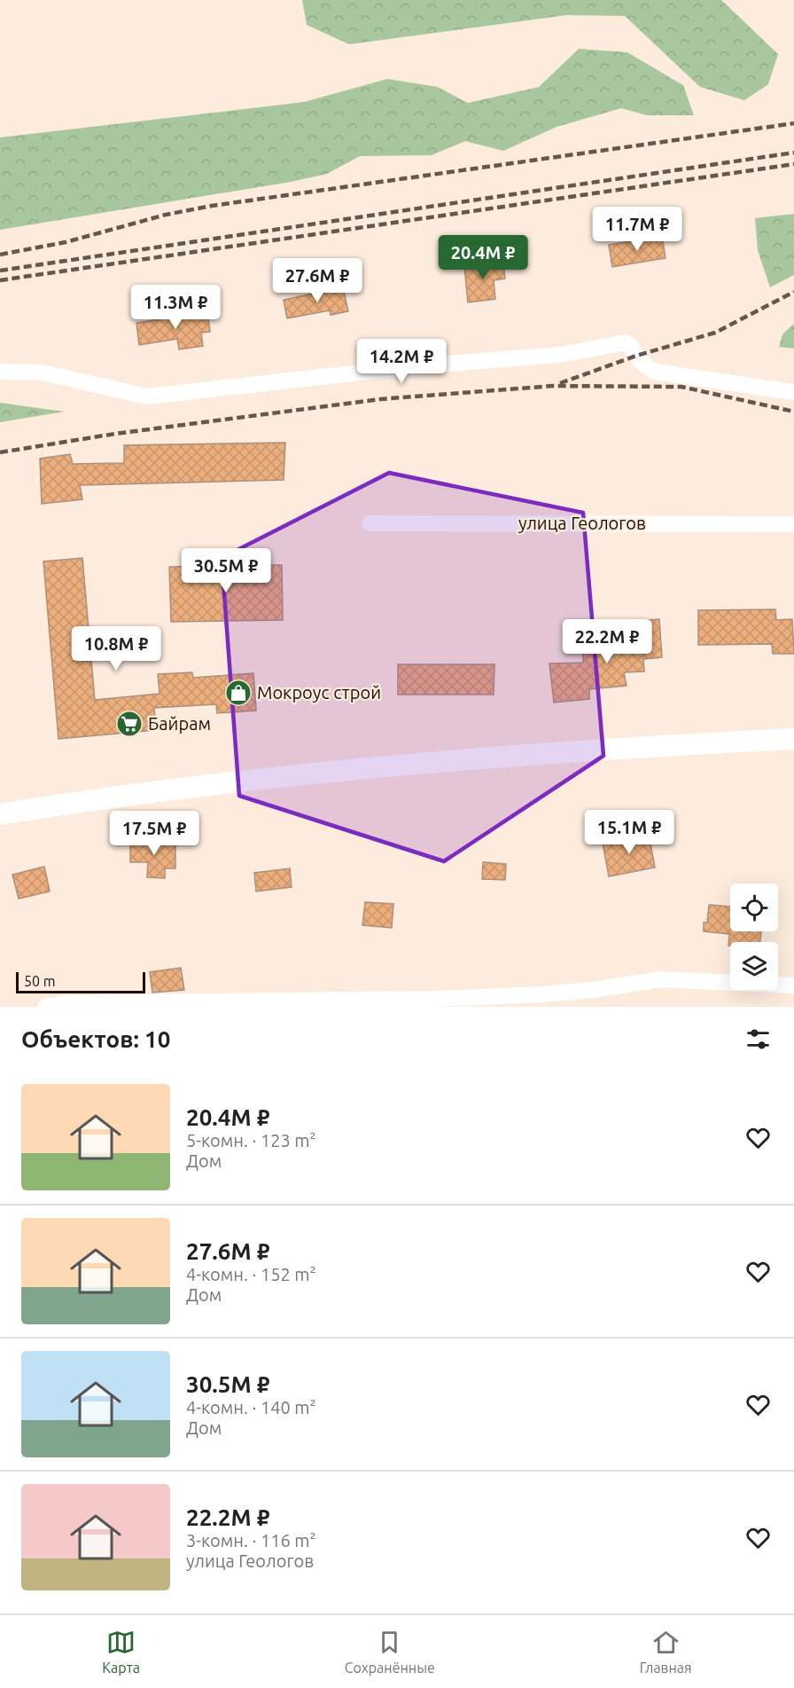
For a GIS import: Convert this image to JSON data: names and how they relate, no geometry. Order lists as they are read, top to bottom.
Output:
{
  "streets": {
    "street": ["улица Геологов"]
  },
  "places": {
    "shop": ["Мокроус строй"],
    "supermarket": ["Байрам"]
  },
  "scale_bar": "50 m",
  "page": {
    "price": [
      "11.7M ₽",
      "20.4M ₽",
      "27.6M ₽",
      "11.3M ₽",
      "14.2M ₽",
      "30.5M ₽",
      "22.2M ₽",
      "10.8M ₽",
      "15.1M ₽",
      "17.5M ₽"
    ],
    "scale": "50 m",
    "heading": "Объектов: 10",
    "list": [
      {
        "name": "20.4M ₽",
        "note": "5-комн. · 123 m² · Дом"
      },
      {
        "name": "27.6M ₽",
        "note": "4-комн. · 152 m² · Дом"
      },
      {
        "name": "30.5M ₽",
        "note": "4-комн. · 140 m² · Дом"
      },
      {
        "name": "22.2M ₽",
        "note": "3-комн. · 116 m² · улица Геологов"
      }
    ],
    "tabs": ["Карта", "Сохранённые", "Главная"]
  }
}
